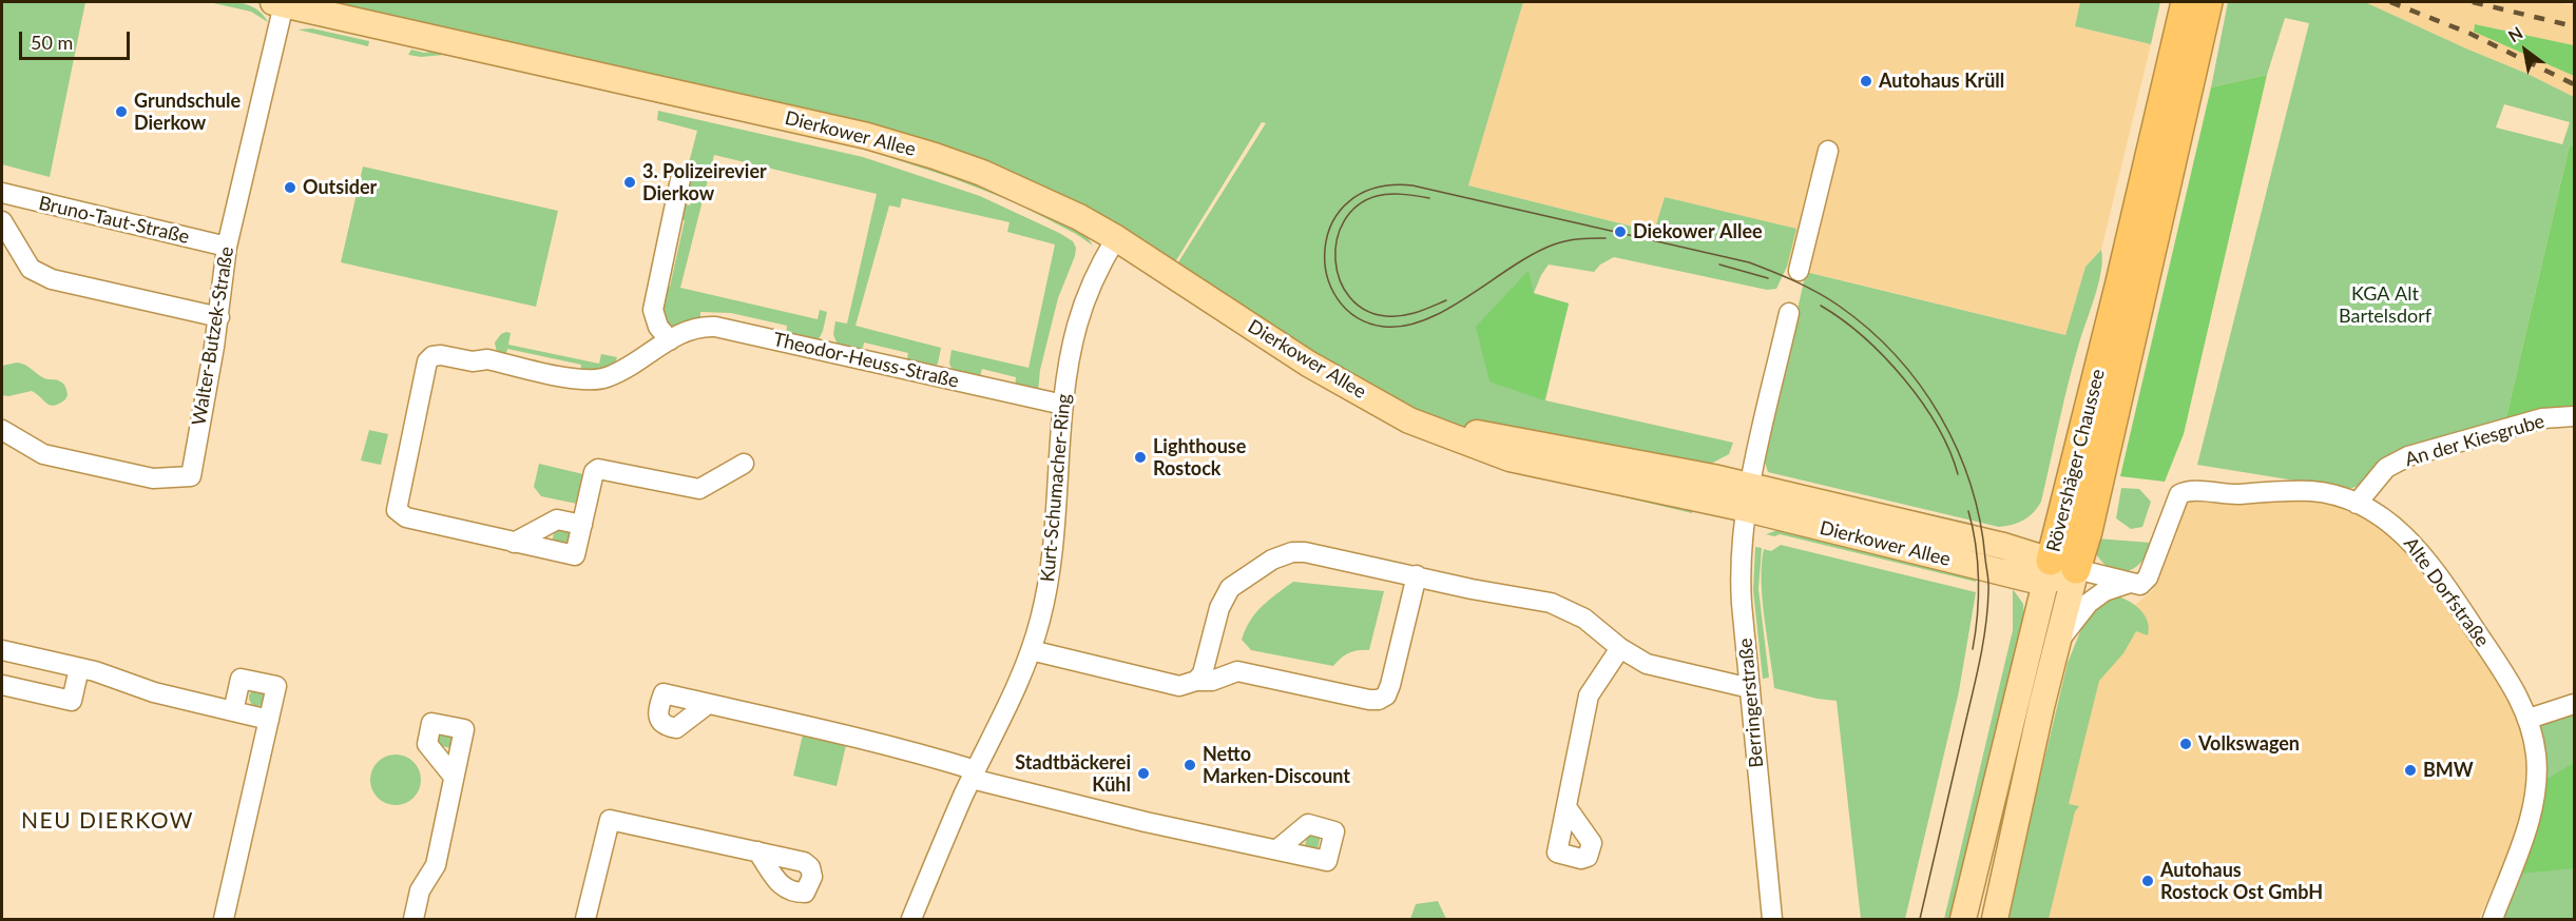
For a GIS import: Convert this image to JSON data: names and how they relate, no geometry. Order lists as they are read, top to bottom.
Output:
{
  "streets": {
    "highway": ["Rövershäger Chaussee"],
    "main road": ["Dierkower Allee"],
    "street": [
      "Bruno-Taut-Straße",
      "Walter-Butzek-Straße",
      "Theodor-Heuss-Straße",
      "An der Kiesgrube",
      "Kurt-Schumacher-Ring",
      "Alte Dorfstraße",
      "Berringerstraße"
    ]
  },
  "crossings": [
    ["Dierkower Allee", "Walter-Butzek-Straße"],
    ["Dierkower Allee", "Rövershäger Chaussee"],
    ["Dierkower Allee", "Kurt-Schumacher-Ring"],
    ["Dierkower Allee", "Berringerstraße"],
    ["Bruno-Taut-Straße", "Walter-Butzek-Straße"],
    ["Theodor-Heuss-Straße", "Kurt-Schumacher-Ring"],
    ["An der Kiesgrube", "Alte Dorfstraße"],
    ["Rövershäger Chaussee", "Alte Dorfstraße"]
  ],
  "districts": ["NEU DIERKOW"],
  "parks": ["KGA Alt Bartelsdorf"],
  "places": [
    "Autohaus Krüll",
    "Grundschule Dierkow",
    "3. Polizeirevier Dierkow",
    "Outsider",
    "Diekower Allee",
    "Lighthouse Rostock",
    "Volkswagen",
    "Netto Marken-Discount",
    "BMW",
    "Stadtbäckerei Kühl",
    "Autohaus Rostock Ost GmbH"
  ],
  "scale_bar": "50 m",
  "north": "top left"
}
